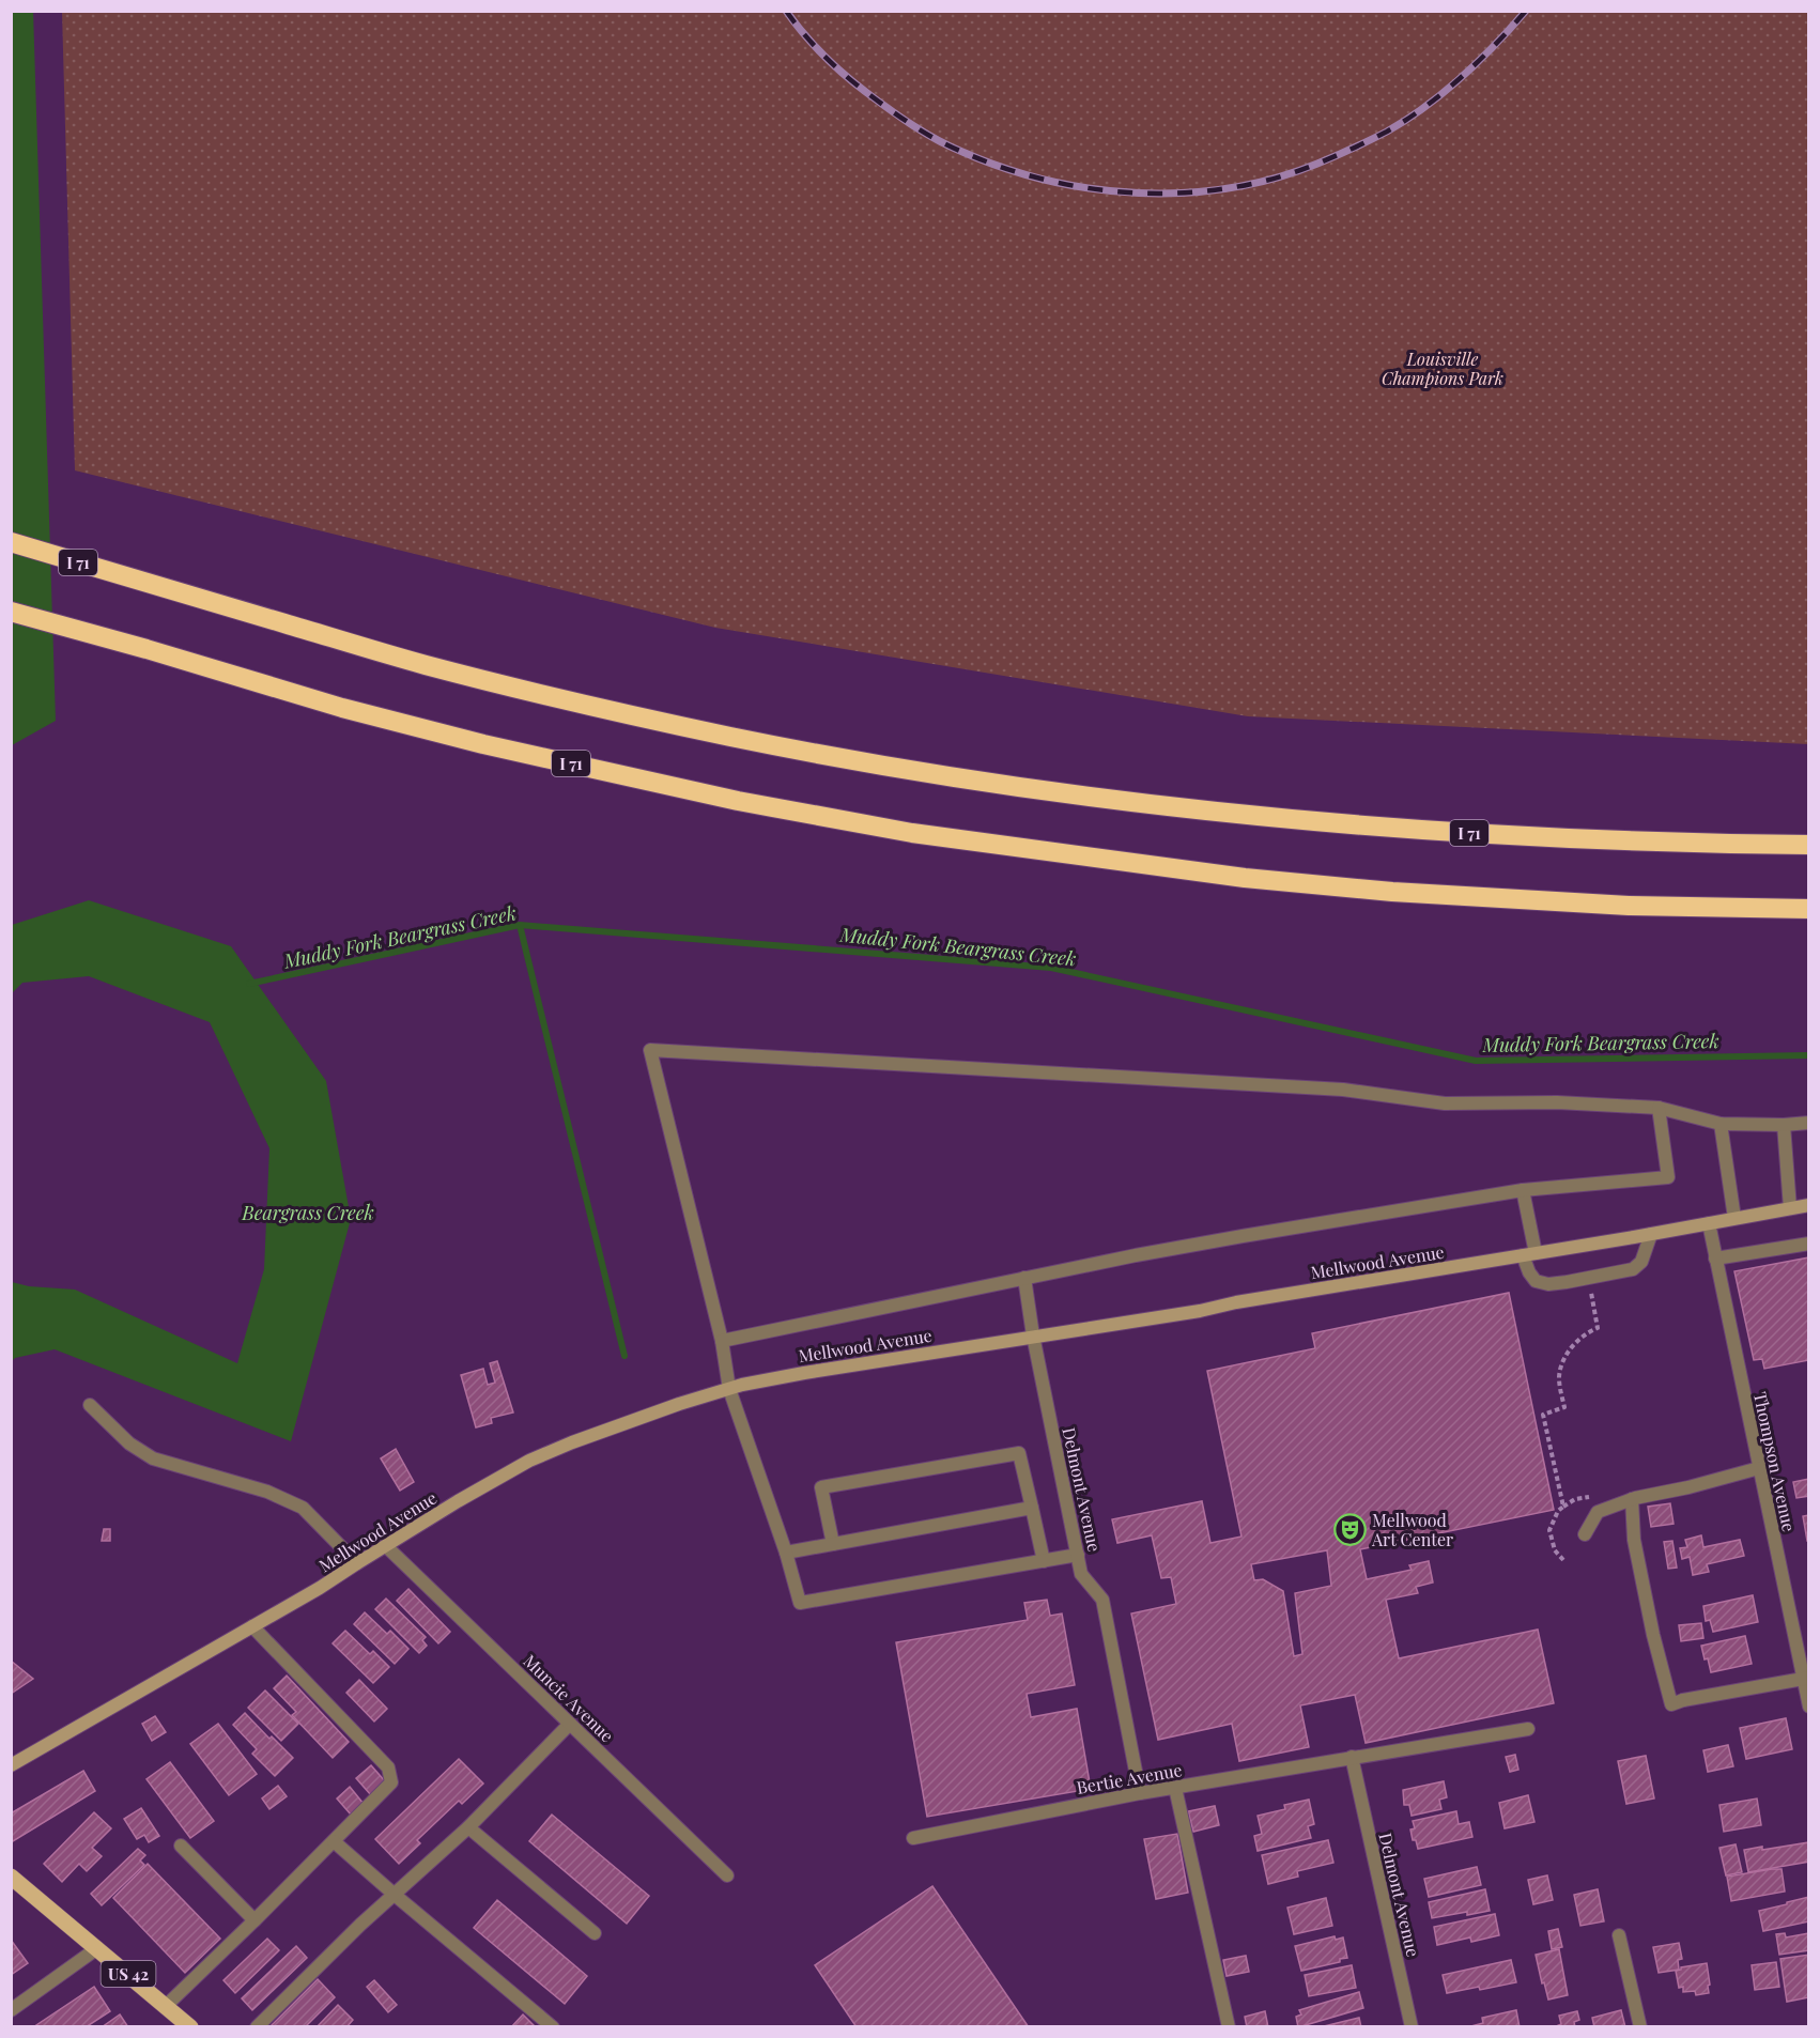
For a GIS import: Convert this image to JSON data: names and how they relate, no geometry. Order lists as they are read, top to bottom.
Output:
{
  "streets": {
    "highway": ["I 71"],
    "main road": ["US 42"],
    "street": [
      "Mellwood Avenue",
      "Thompson Avenue",
      "Delmont Avenue",
      "Muncie Avenue",
      "Bertie Avenue"
    ]
  },
  "crossings": [
    ["Mellwood Avenue", "Thompson Avenue"],
    ["Mellwood Avenue", "Delmont Avenue"],
    ["Mellwood Avenue", "Muncie Avenue"],
    ["Delmont Avenue", "Bertie Avenue"]
  ],
  "water": ["Muddy Fork Beargrass Creek", "Beargrass Creek"],
  "parks": ["Louisville Champions Park"],
  "places": {
    "theatre": ["Mellwood Art Center"]
  }
}
